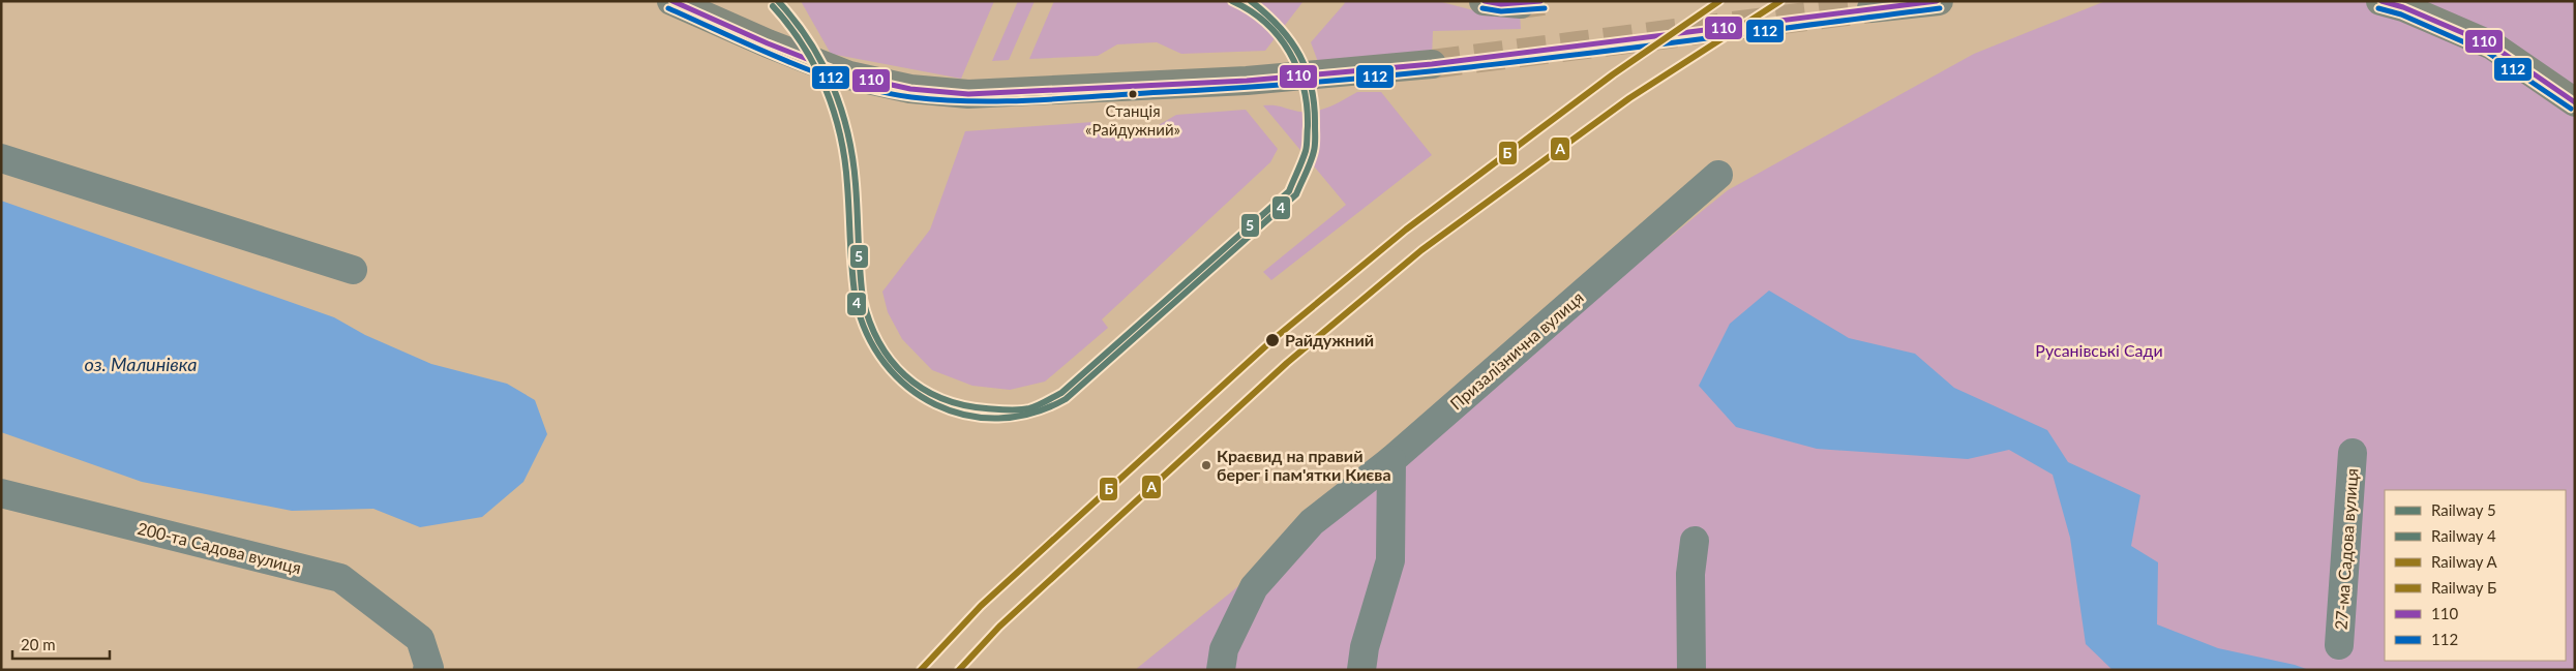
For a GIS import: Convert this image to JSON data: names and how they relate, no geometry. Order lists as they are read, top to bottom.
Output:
{
  "streets": {
    "street": ["Призалізнична вулиця", "200-та Садова вулиця", "27-ма Садова вулиця"]
  },
  "water": ["оз. Малинівка"],
  "parks": ["Русанівські Сади"],
  "places": ["Станція «Райдужний»", "Райдужний", "Краєвид на правий берег і пам'ятки Києва"],
  "lines": [
    "rail line 5",
    "rail line 4",
    "rail line A",
    "rail line Б",
    "transit line 110",
    "transit line 112"
  ],
  "legend": [
    "Railway 5",
    "Railway 4",
    "Railway A",
    "Railway Б",
    "110",
    "112"
  ],
  "scale_bar": "20 m"
}
